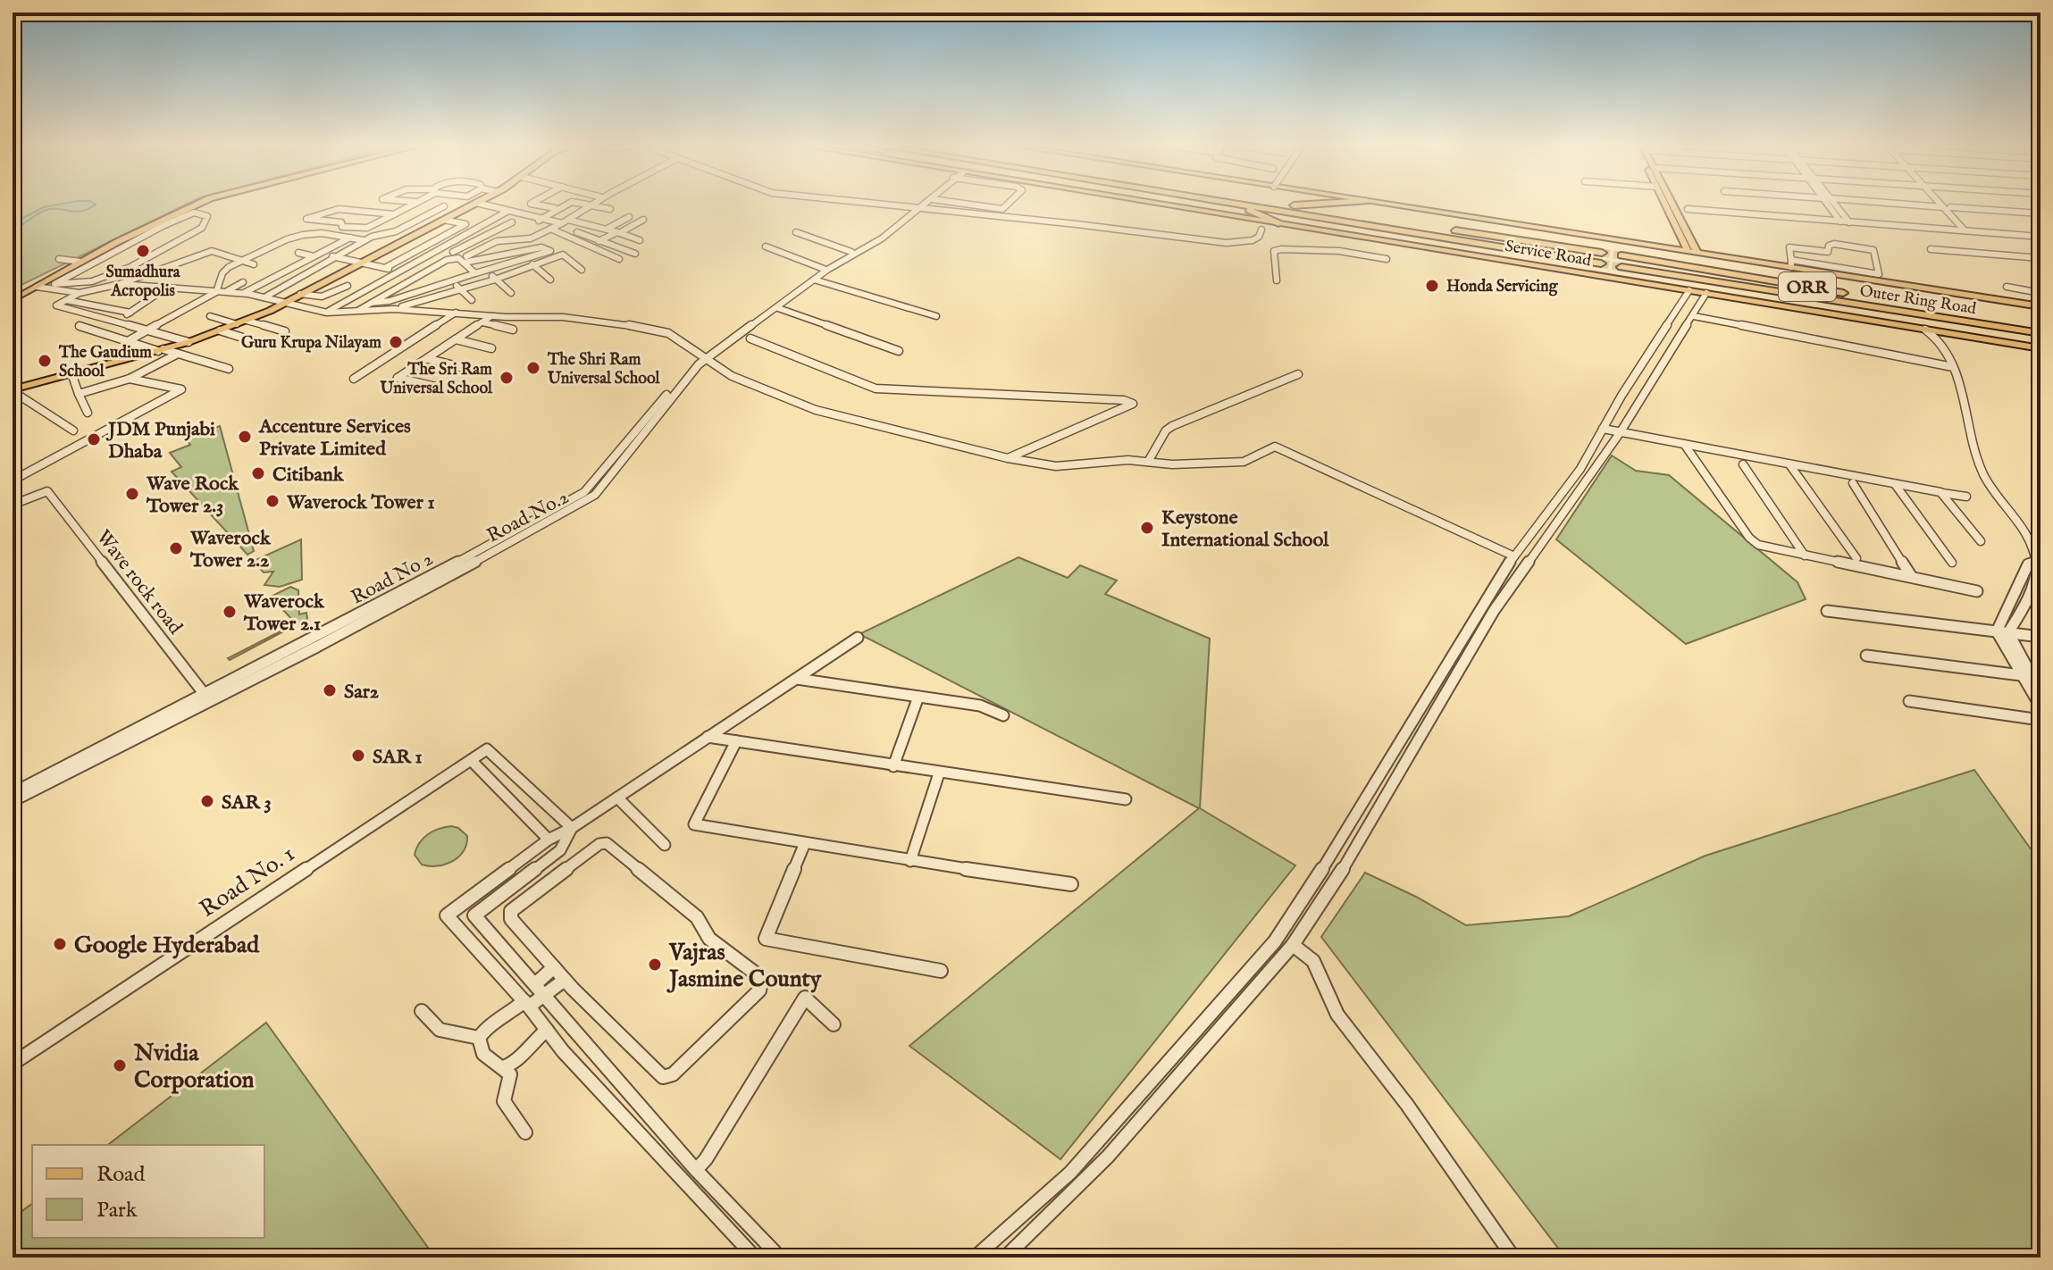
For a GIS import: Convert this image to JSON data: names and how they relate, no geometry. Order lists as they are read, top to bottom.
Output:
{
  "streets": {
    "highway": ["ORR", "Outer Ring Road"],
    "main road": ["Service Road"],
    "street": [
      "Road No.2",
      "Road No 2",
      "Wave rock road",
      "Road No. 1"
    ]
  },
  "crossings": [
    ["Road No.2", "Road No 2"],
    ["Road No 2", "Wave rock road"]
  ],
  "places": [
    "Sumadhura Acropolis",
    "Honda Servicing",
    "Guru Krupa Nilayam",
    "The Gaudium School",
    "The Shri Ram Universal School",
    "The Sri Ram Universal School",
    "Accenture Services Private Limited",
    "JDM Punjabi Dhaba",
    "Citibank",
    "Wave Rock Tower 2.3",
    "Waverock Tower 1",
    "Keystone International School",
    "Waverock Tower 2.2",
    "Waverock Tower 2.1",
    "Sar2",
    "SAR 1",
    "SAR 3",
    "Google Hyderabad",
    "Vajras Jasmine County",
    "Nvidia Corporation"
  ],
  "legend": ["Road", "Park"]
}
